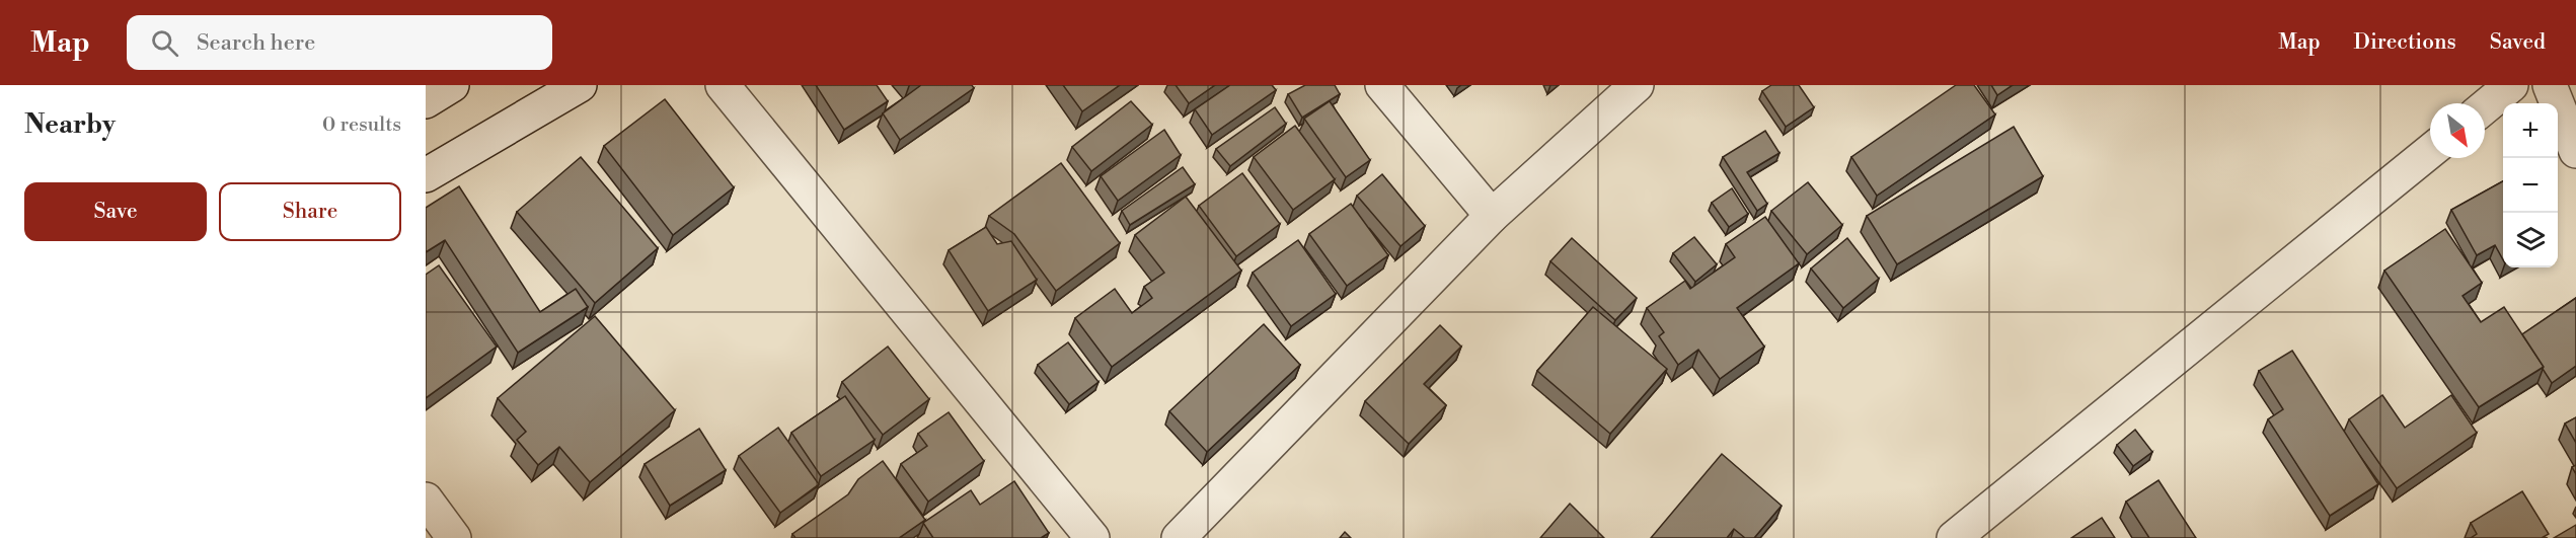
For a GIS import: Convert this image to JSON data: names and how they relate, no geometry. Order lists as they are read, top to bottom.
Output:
{
  "north": "bottom right",
  "page": {
    "header": "Map",
    "search": "Search here",
    "nav": ["Map", "Directions", "Saved"],
    "heading": ["Nearby", "0 results"],
    "map_buttons": ["+", "−"],
    "buttons": ["Save", "Share"]
  }
}
